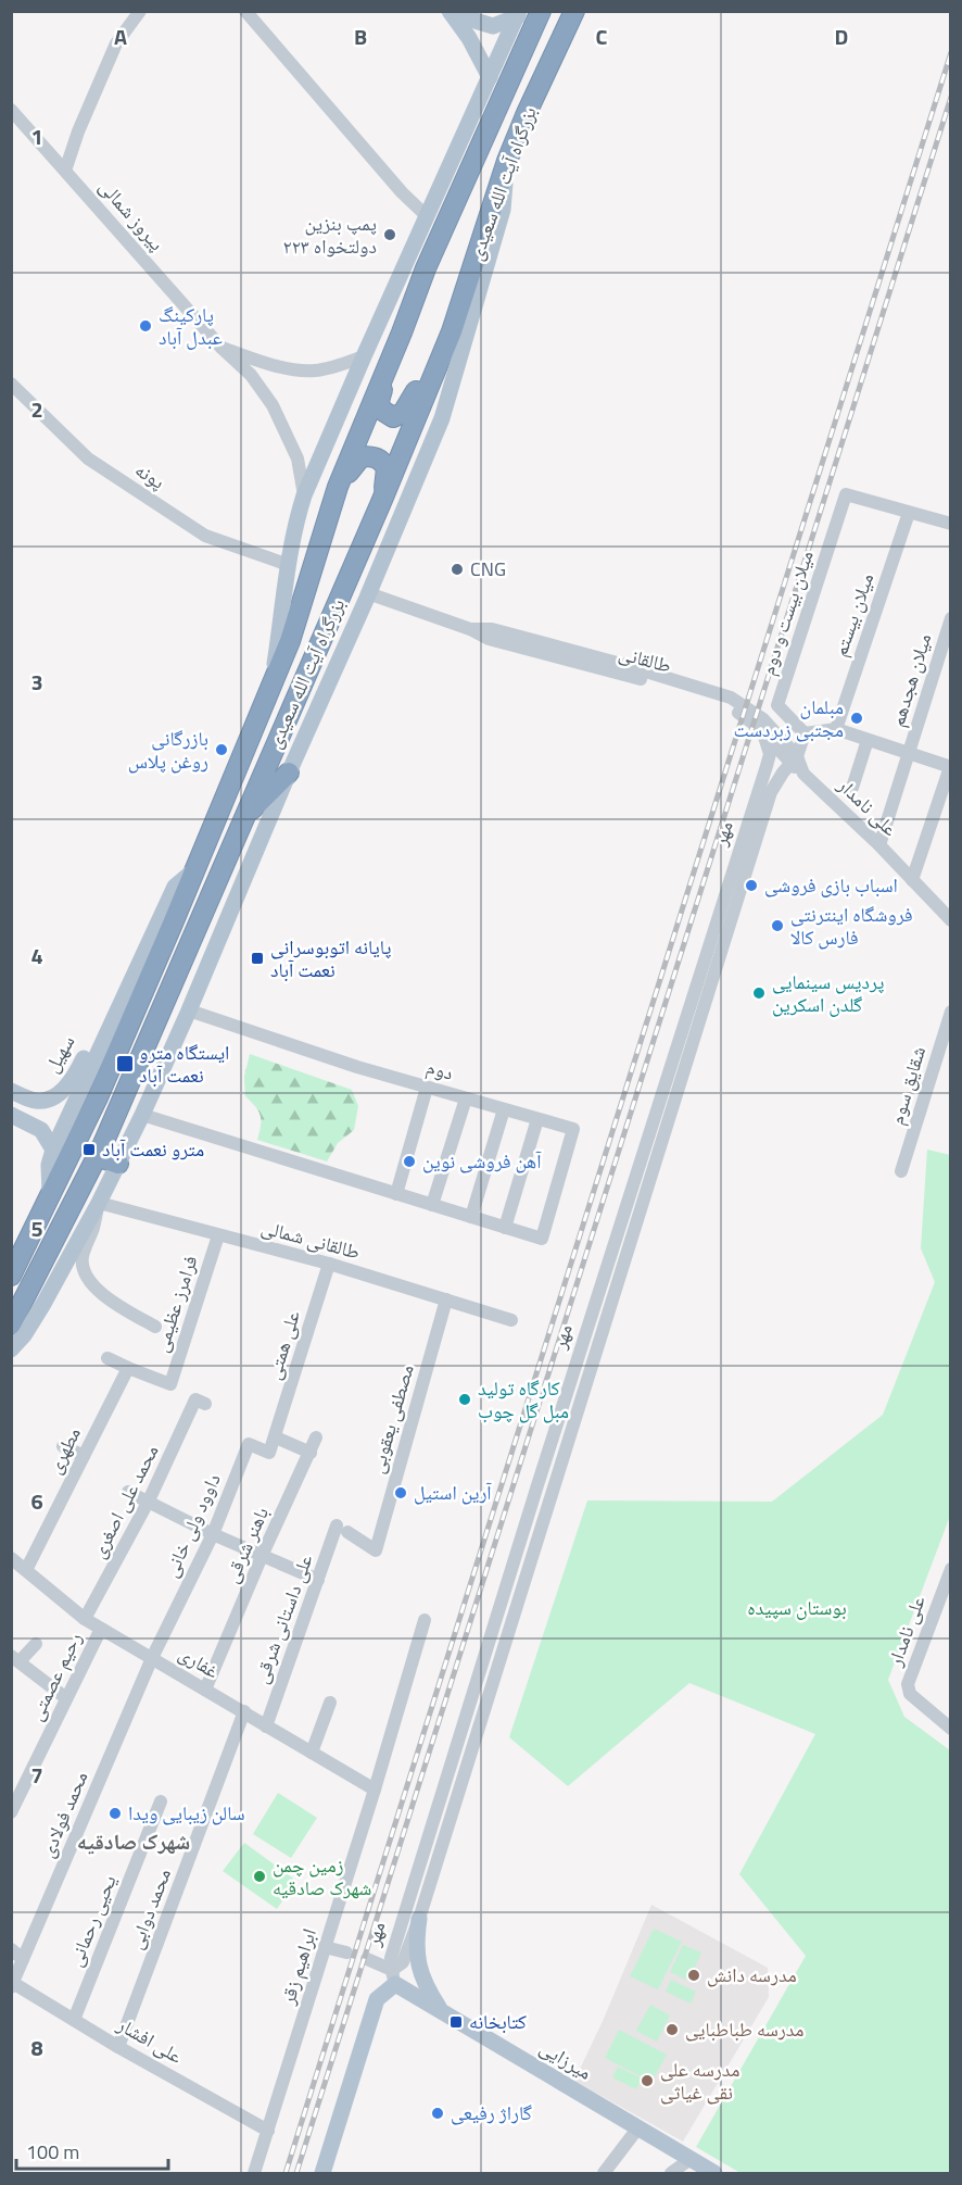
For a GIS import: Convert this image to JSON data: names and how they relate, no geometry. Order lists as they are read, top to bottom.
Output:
{
  "streets": {
    "highway": ["بزرگراه آیت الله سعیدی"],
    "main road": ["مهر", "سهیل", "میرزایی"],
    "street": [
      "پیروز شمالی",
      "پونه",
      "میلان بیست و دوم",
      "میلان بیستم",
      "طالقانی",
      "میلان هجدهم",
      "علی نامدار",
      "دوم",
      "شقایق سوم",
      "طالقانی شمالی",
      "فرامرز عظیمی",
      "علی همتی",
      "مصطفی یعقوبی",
      "مطهری",
      "محمد علی اصغری",
      "داوود ولی خانی",
      "باهنر شرقی",
      "علی داستانی شرقی",
      "غفاری",
      "رحیم عصمتی",
      "محمد فولادی",
      "محمد دوابی",
      "یحیی رحمانی",
      "ابراهیم زقر",
      "علی افشار"
    ]
  },
  "crossings": [
    ["میلان بیست و دوم", "میلان بیستم"],
    ["طالقانی", "علی نامدار"],
    ["طالقانی", "مهر"],
    ["میلان هجدهم", "علی نامدار"],
    ["مهر", "میرزایی"],
    ["طالقانی شمالی", "فرامرز عظیمی"],
    ["طالقانی شمالی", "علی همتی"],
    ["طالقانی شمالی", "مصطفی یعقوبی"],
    ["فرامرز عظیمی", "مطهری"],
    ["علی همتی", "داوود ولی خانی"],
    ["مصطفی یعقوبی", "علی داستانی شرقی"],
    ["مطهری", "غفاری"],
    ["محمد علی اصغری", "غفاری"],
    ["داوود ولی خانی", "غفاری"],
    ["داوود ولی خانی", "محمد فولادی"],
    ["باهنر شرقی", "غفاری"],
    ["علی داستانی شرقی", "غفاری"],
    ["غفاری", "رحیم عصمتی"],
    ["غفاری", "محمد فولادی"],
    ["غفاری", "محمد دوابی"],
    ["غفاری", "ابراهیم زقر"],
    ["محمد فولادی", "علی افشار"],
    ["محمد دوابی", "علی افشار"],
    ["یحیی رحمانی", "علی افشار"],
    ["ابراهیم زقر", "علی افشار"]
  ],
  "districts": ["شهرک صادقیه"],
  "parks": ["بوستان سپیده"],
  "places": {
    "other": [
      "پمپ بنزین دولتخواه ۲۲۳",
      "پارکینگ عبدل آباد",
      "CNG",
      "مبلمان مجتبی زبردست",
      "بازرگانی روغن پلاس",
      "اسباب بازی فروشی",
      "فروشگاه اینترنتی فارس کالا",
      "پردیس سینمایی گلدن اسکرین",
      "آهن فروشی نوین",
      "کارگاه تولید مبل گل چوب",
      "آرین استیل",
      "سالن زیبایی ویدا",
      "زمین چمن شهرک صادقیه",
      "مدرسه دانش",
      "مدرسه طباطبایی",
      "مدرسه علی نقی غیاثی",
      "گاراژ رفیعی"
    ],
    "transit": [
      "پایانه اتوبوسرانی نعمت آباد",
      "ایستگاه مترو نعمت آباد",
      "مترو نعمت آباد",
      "کتابخانه"
    ]
  },
  "scale_bar": "100 m",
  "grid": {
    "columns": [
      "A",
      "B",
      "C",
      "D"
    ],
    "rows": [
      "1",
      "2",
      "3",
      "4",
      "5",
      "6",
      "7",
      "8"
    ]
  }
}
